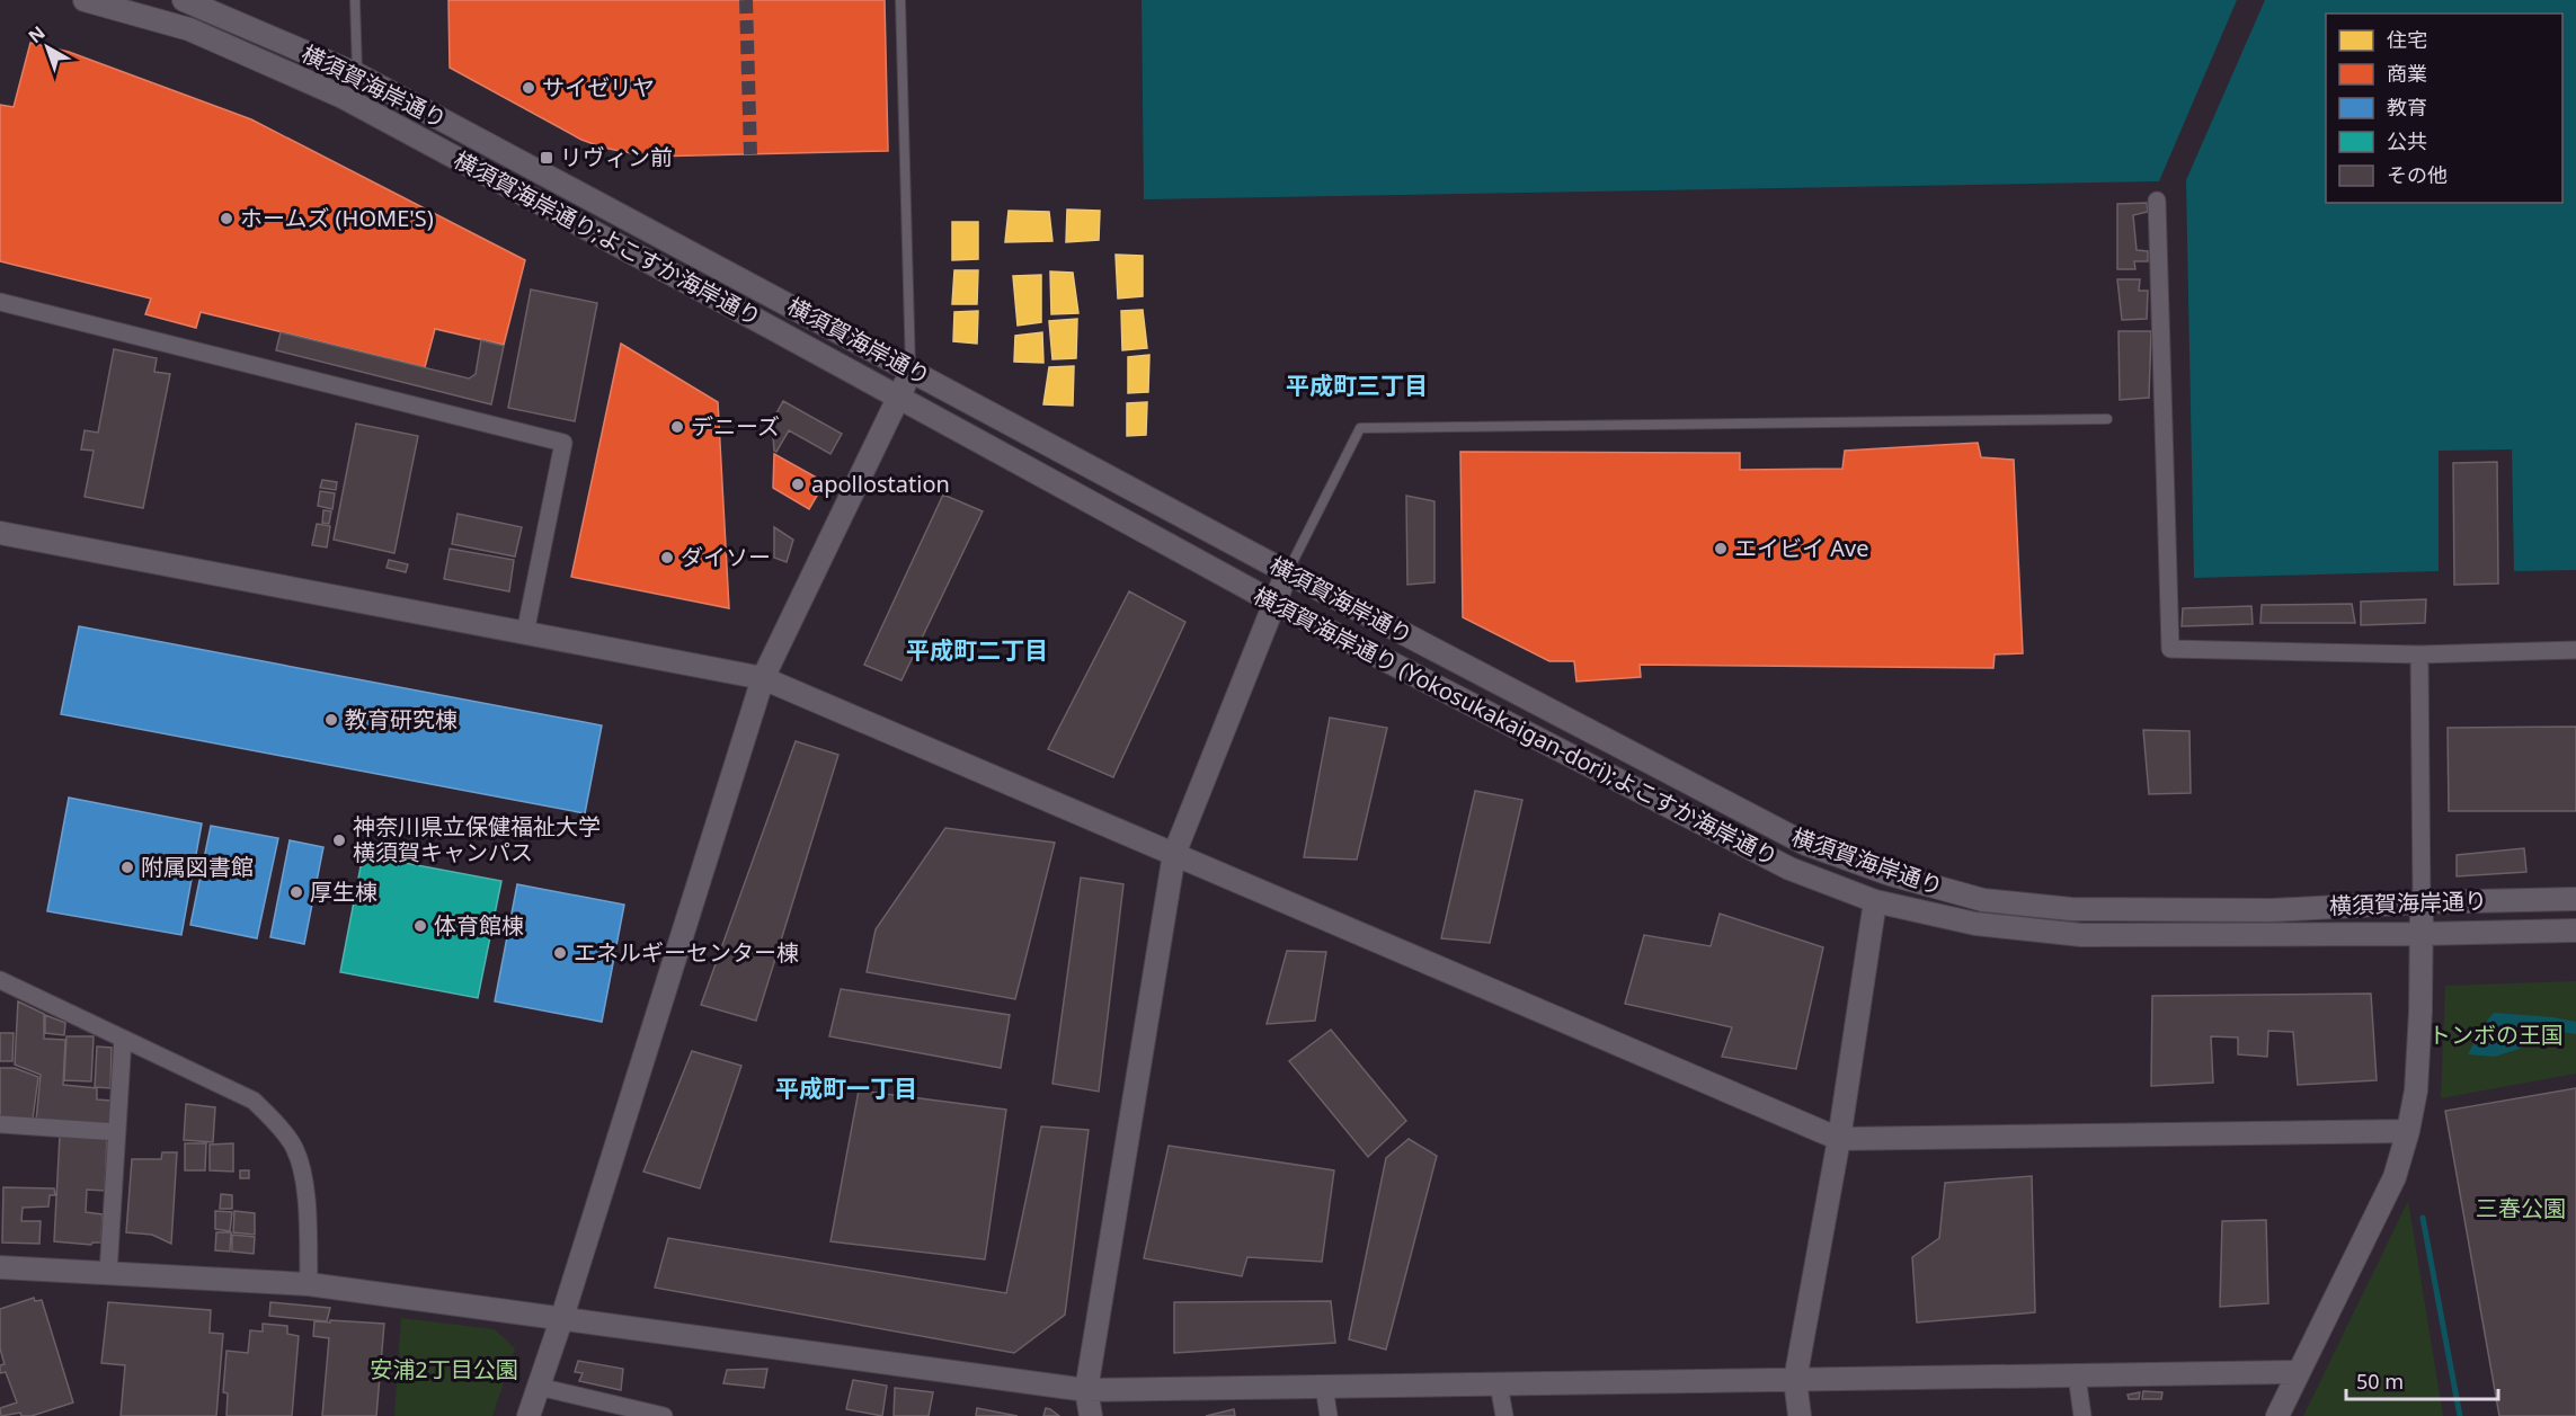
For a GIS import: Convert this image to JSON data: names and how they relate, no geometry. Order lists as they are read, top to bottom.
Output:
{
  "streets": {
    "street": ["横須賀海岸通り", "横須賀海岸通り;よこすか海岸通り", "横須賀海岸通り (Yokosukakaigan-dori);よこすか海岸通り"]
  },
  "crossings": [
    ["横須賀海岸通り;よこすか海岸通り", "横須賀海岸通り (Yokosukakaigan-dori);よこすか海岸通り"]
  ],
  "districts": ["平成町三丁目", "平成町二丁目", "平成町一丁目"],
  "parks": ["トンボの王国", "三春公園", "安浦2丁目公園"],
  "places": {
    "other": [
      "サイゼリヤ",
      "ホームズ (HOME'S)",
      "デニーズ",
      "apollostation",
      "エイビイ Ave",
      "ダイソー",
      "教育研究棟",
      "神奈川県立保健福祉大学 横須賀キャンパス",
      "附属図書館",
      "厚生棟",
      "体育館棟",
      "エネルギーセンター棟"
    ],
    "transit": ["リヴィン前"]
  },
  "legend": [
    "住宅",
    "商業",
    "教育",
    "公共",
    "その他"
  ],
  "scale_bar": "50 m",
  "north": "top left"
}
